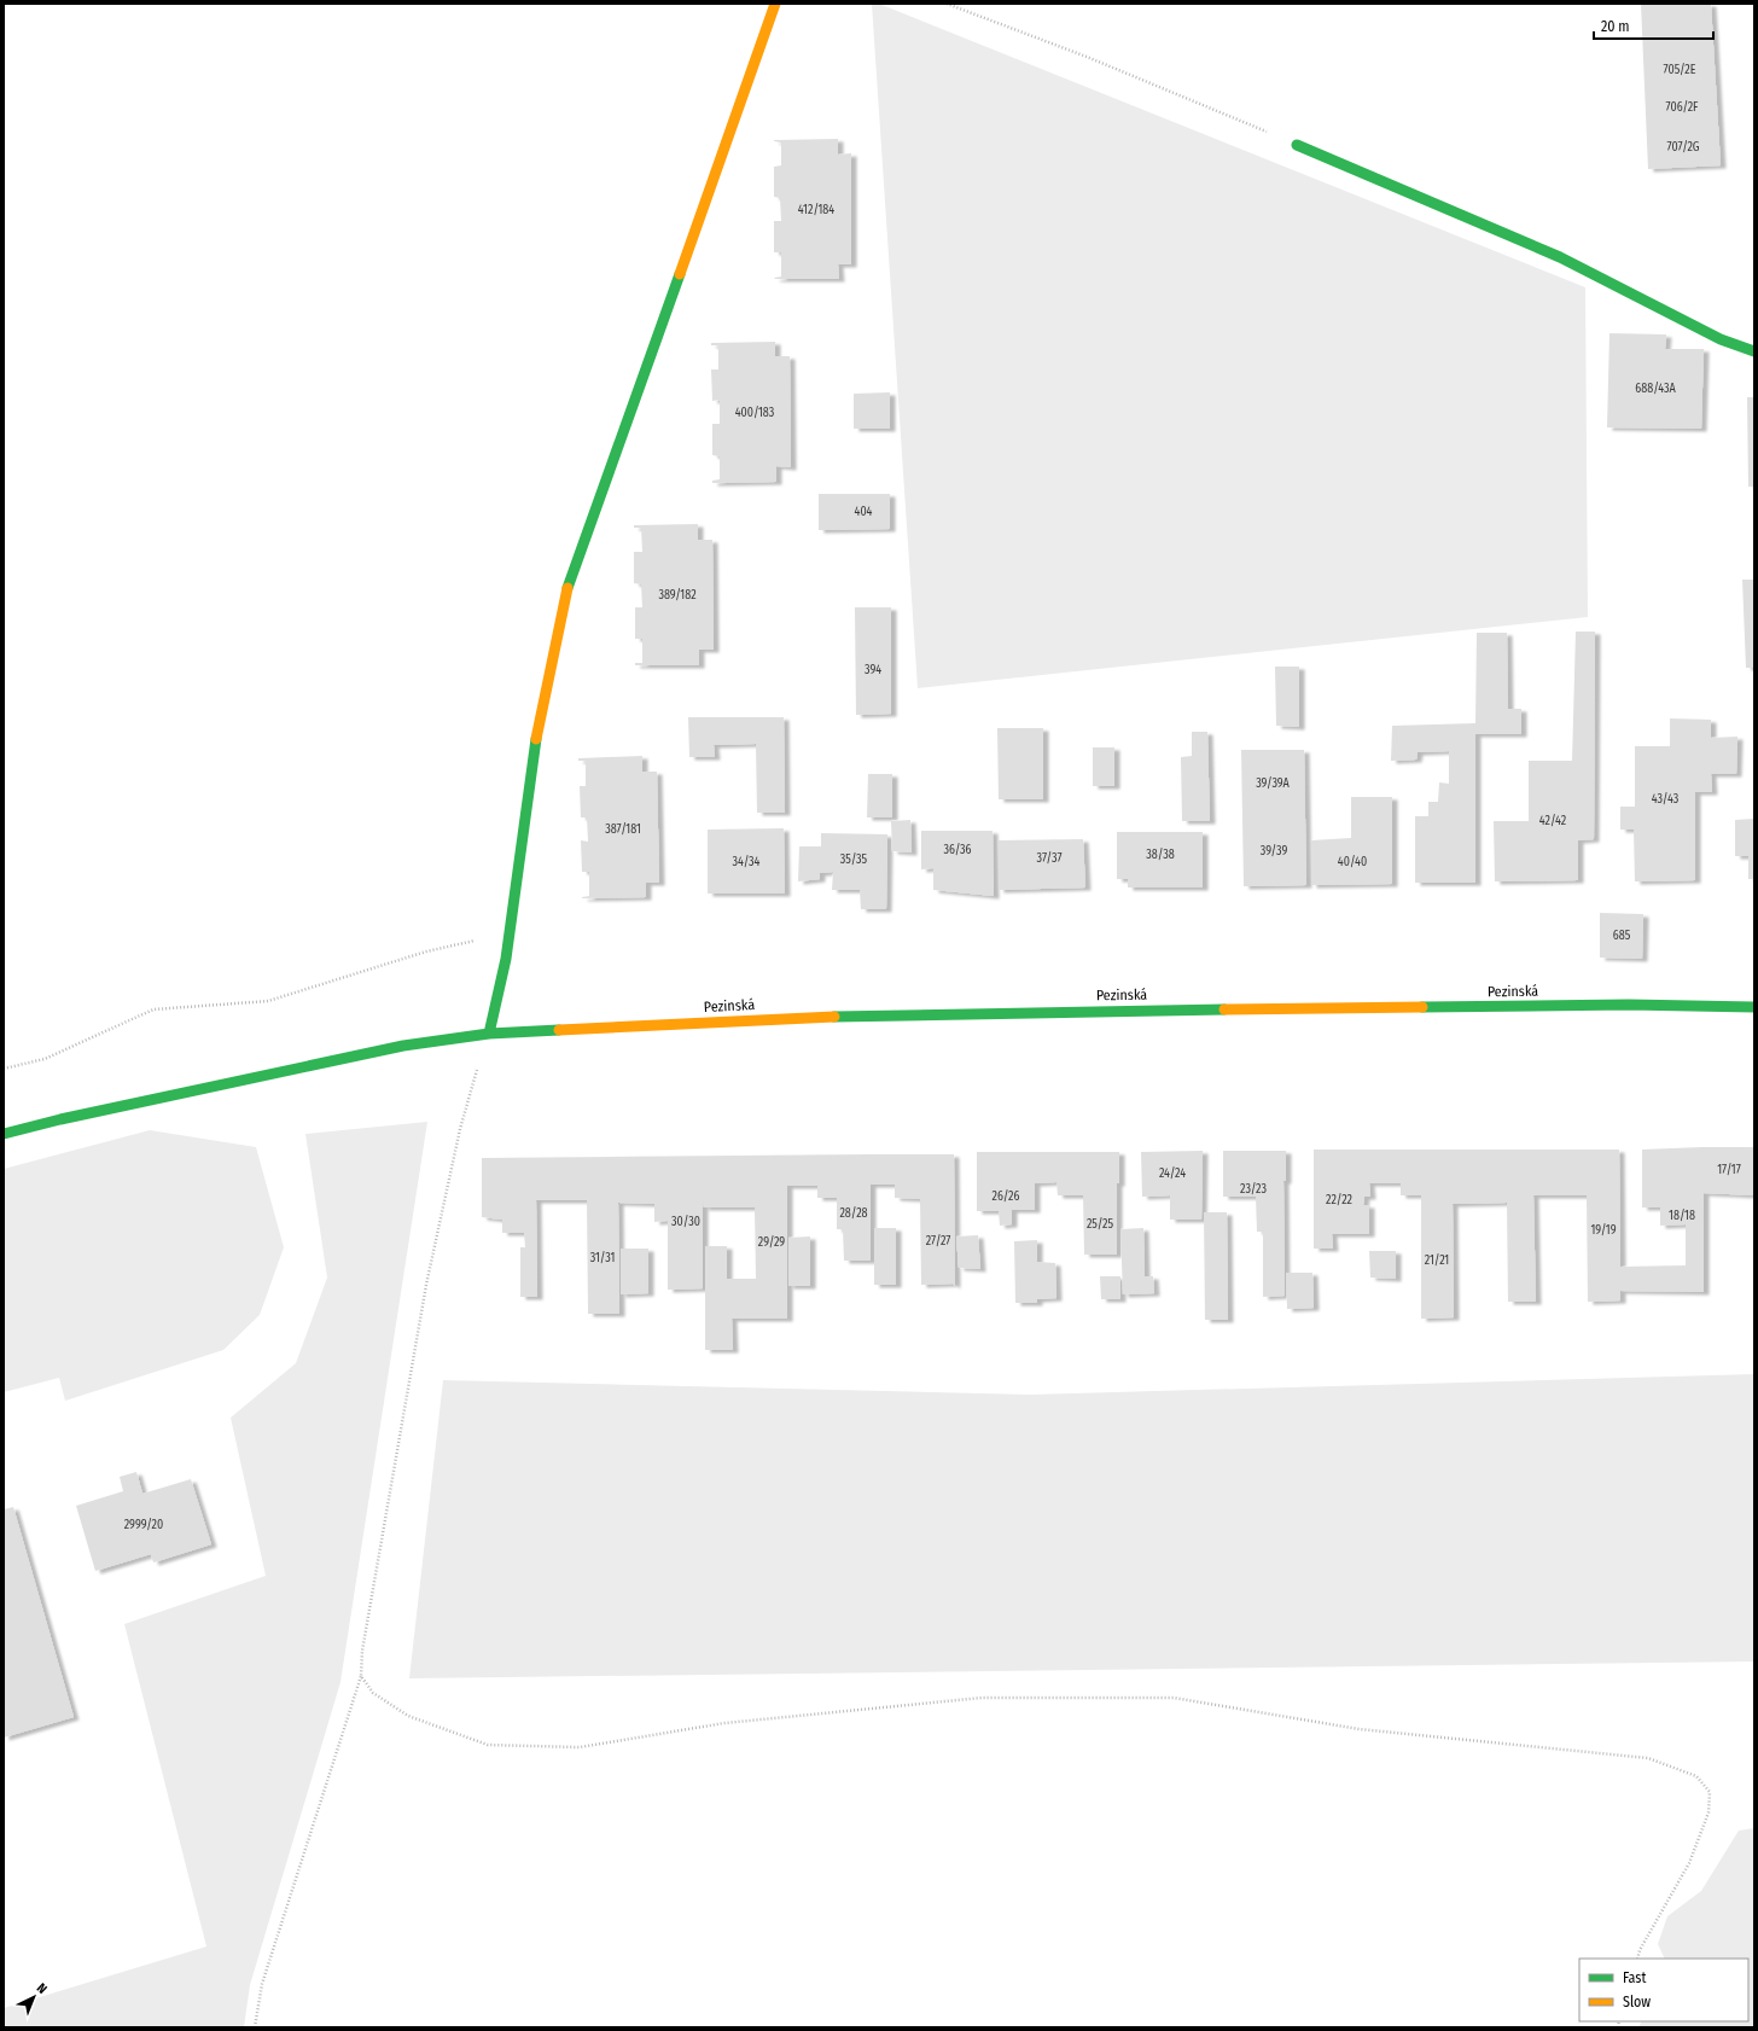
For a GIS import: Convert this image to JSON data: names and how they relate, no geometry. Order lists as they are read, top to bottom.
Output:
{
  "streets": {
    "main road": ["Pezinská"]
  },
  "house_numbers": [
    "705/2E",
    "706/2F",
    "707/2G",
    "412/184",
    "688/43A",
    "400/183",
    "404",
    "389/182",
    "394",
    "39/39A",
    "43/43",
    "42/42",
    "387/181",
    "36/36",
    "39/39",
    "38/38",
    "37/37",
    "35/35",
    "34/34",
    "40/40",
    "685",
    "17/17",
    "24/24",
    "23/23",
    "26/26",
    "22/22",
    "28/28",
    "18/18",
    "30/30",
    "25/25",
    "19/19",
    "27/27",
    "29/29",
    "31/31",
    "21/21",
    "2999/20"
  ],
  "legend": ["Fast", "Slow"],
  "scale_bar": "20 m",
  "north": "top right"
}
